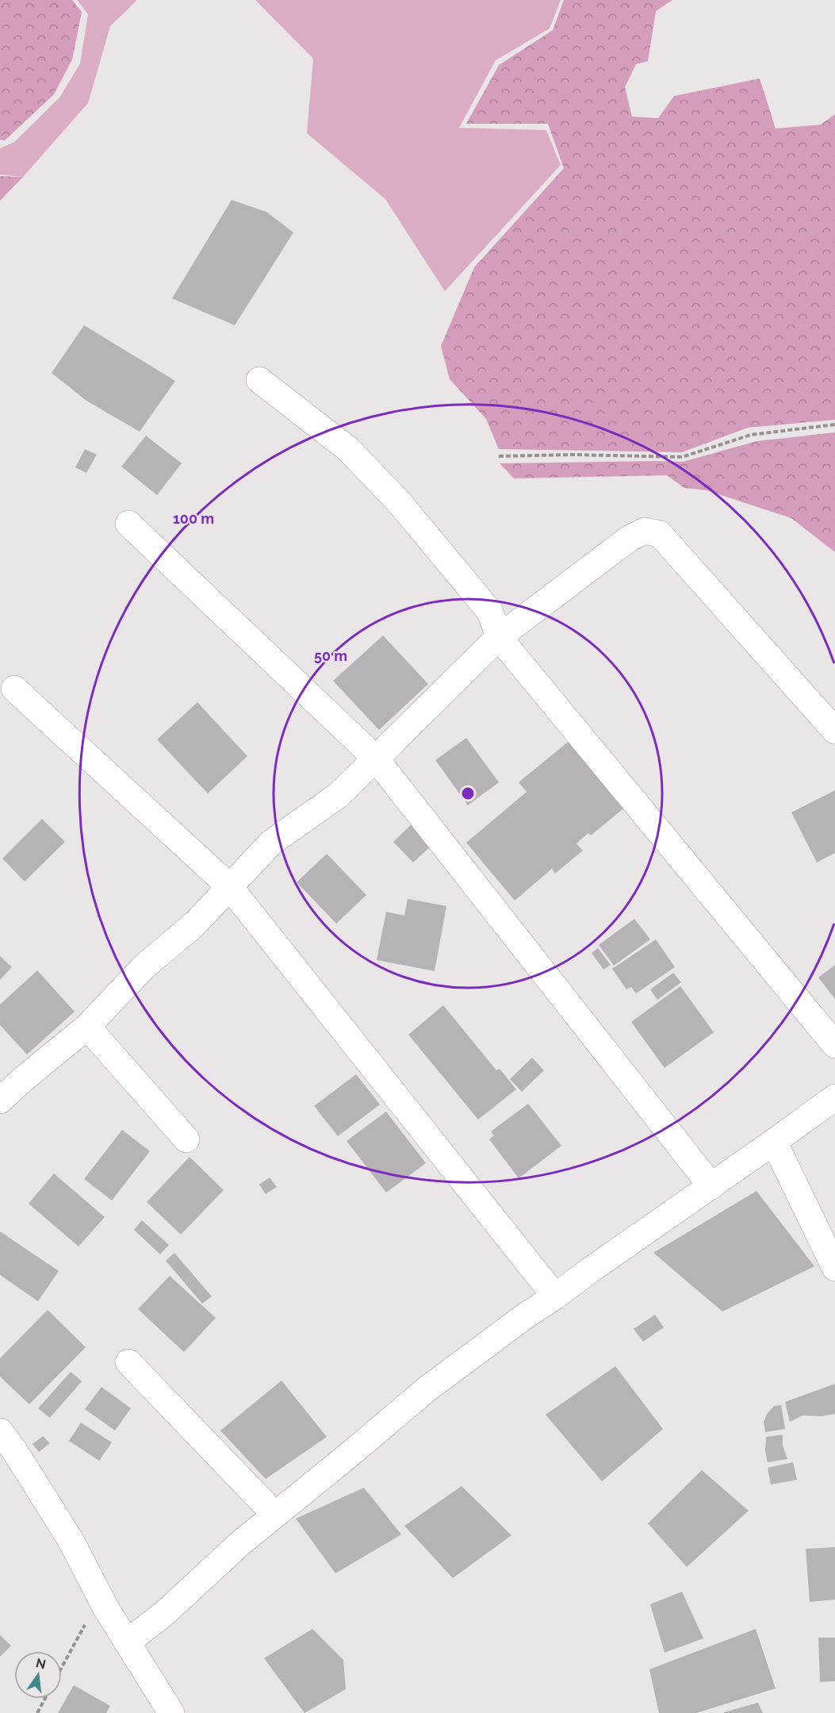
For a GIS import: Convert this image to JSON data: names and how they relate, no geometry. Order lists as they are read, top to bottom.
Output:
{
  "north": "top",
  "rings": ["100 m", "50 m"]
}
